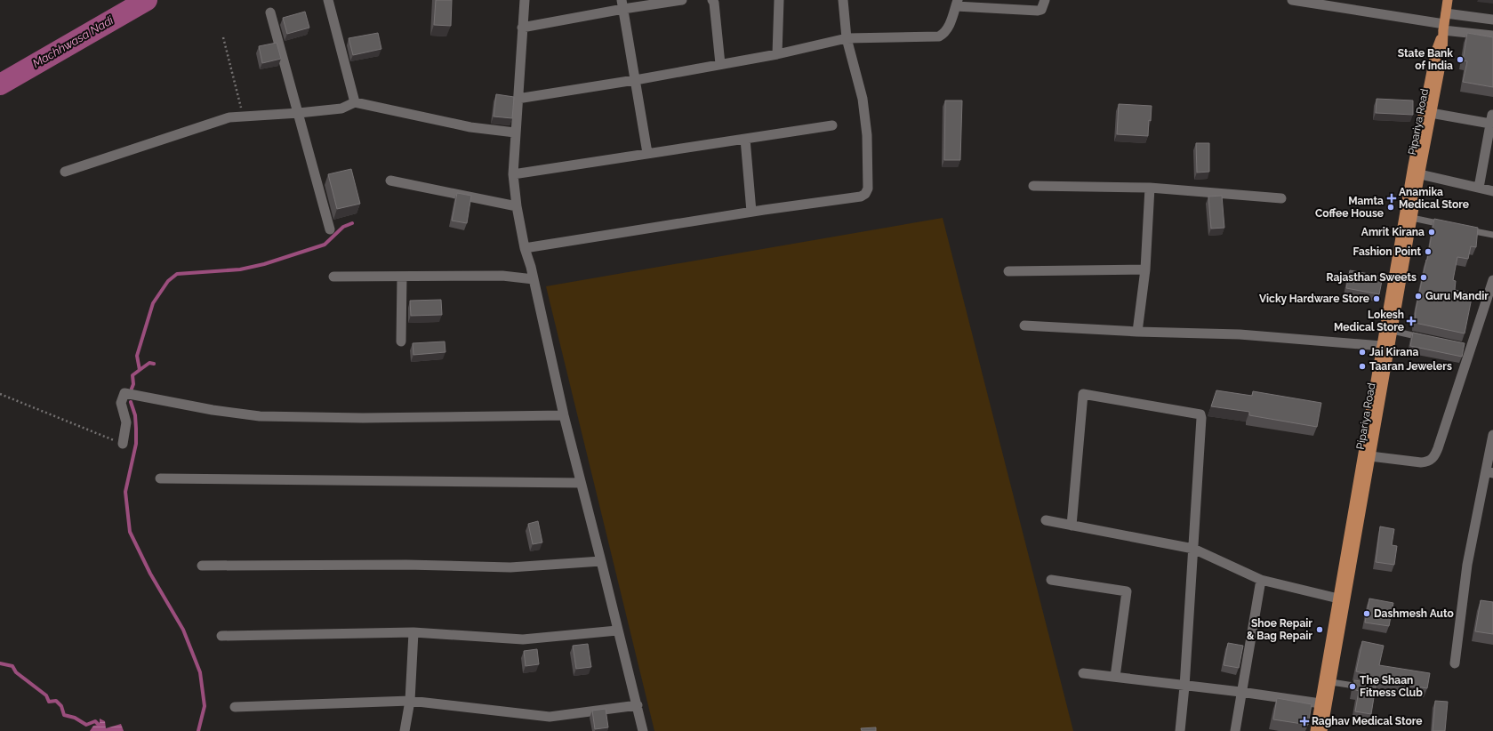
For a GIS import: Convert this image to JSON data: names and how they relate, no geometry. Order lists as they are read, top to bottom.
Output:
{
  "streets": {
    "main road": ["Pipariya Road"]
  },
  "water": ["Machhwasa Nadi"],
  "places": {
    "other": [
      "State Bank of India",
      "Mamta Coffee House",
      "Amrit Kirana",
      "Fashion Point",
      "Rajasthan Sweets",
      "Guru Mandir",
      "Vicky Hardware Store",
      "Jai Kirana",
      "Taaran Jewelers",
      "Dashmesh Auto",
      "Shoe Repair & Bag Repair",
      "The Shaan Fitness Club"
    ],
    "health": ["Anamika Medical Store", "Lokesh Medical Store", "Raghav Medical Store"]
  }
}
